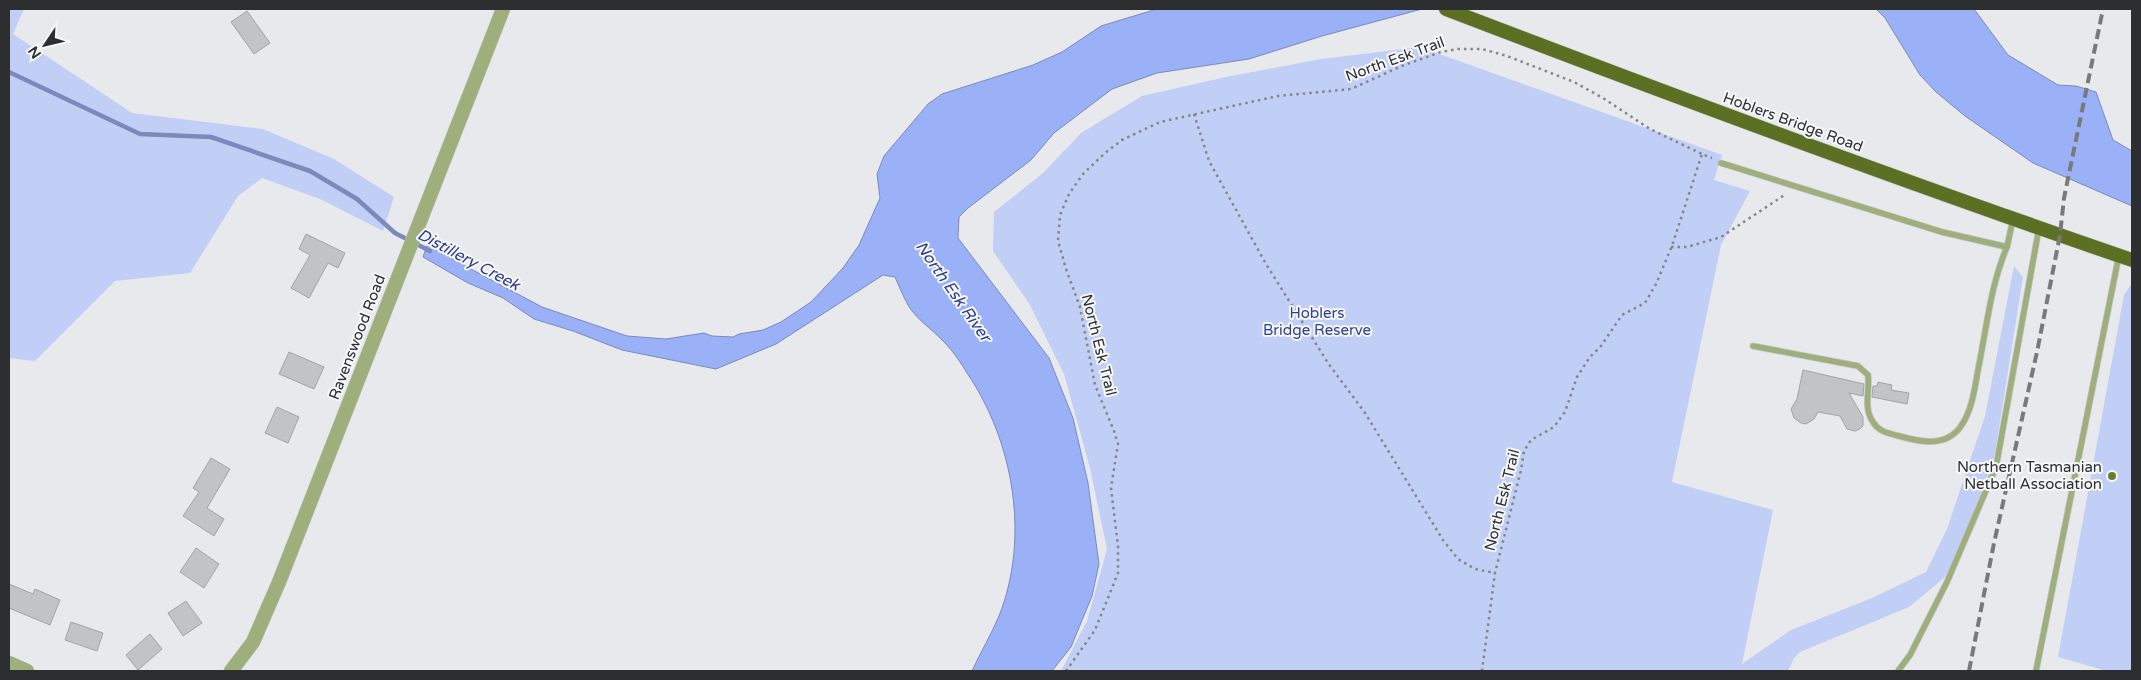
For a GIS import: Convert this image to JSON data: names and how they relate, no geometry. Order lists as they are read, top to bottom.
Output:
{
  "streets": {
    "highway": ["Hoblers Bridge Road"],
    "street": ["Ravenswood Road"],
    "path": ["North Esk Trail"]
  },
  "water": ["Distillery Creek", "North Esk River"],
  "parks": ["Hoblers Bridge Reserve"],
  "places": ["Northern Tasmanian Netball Association"],
  "north": "bottom left"
}
